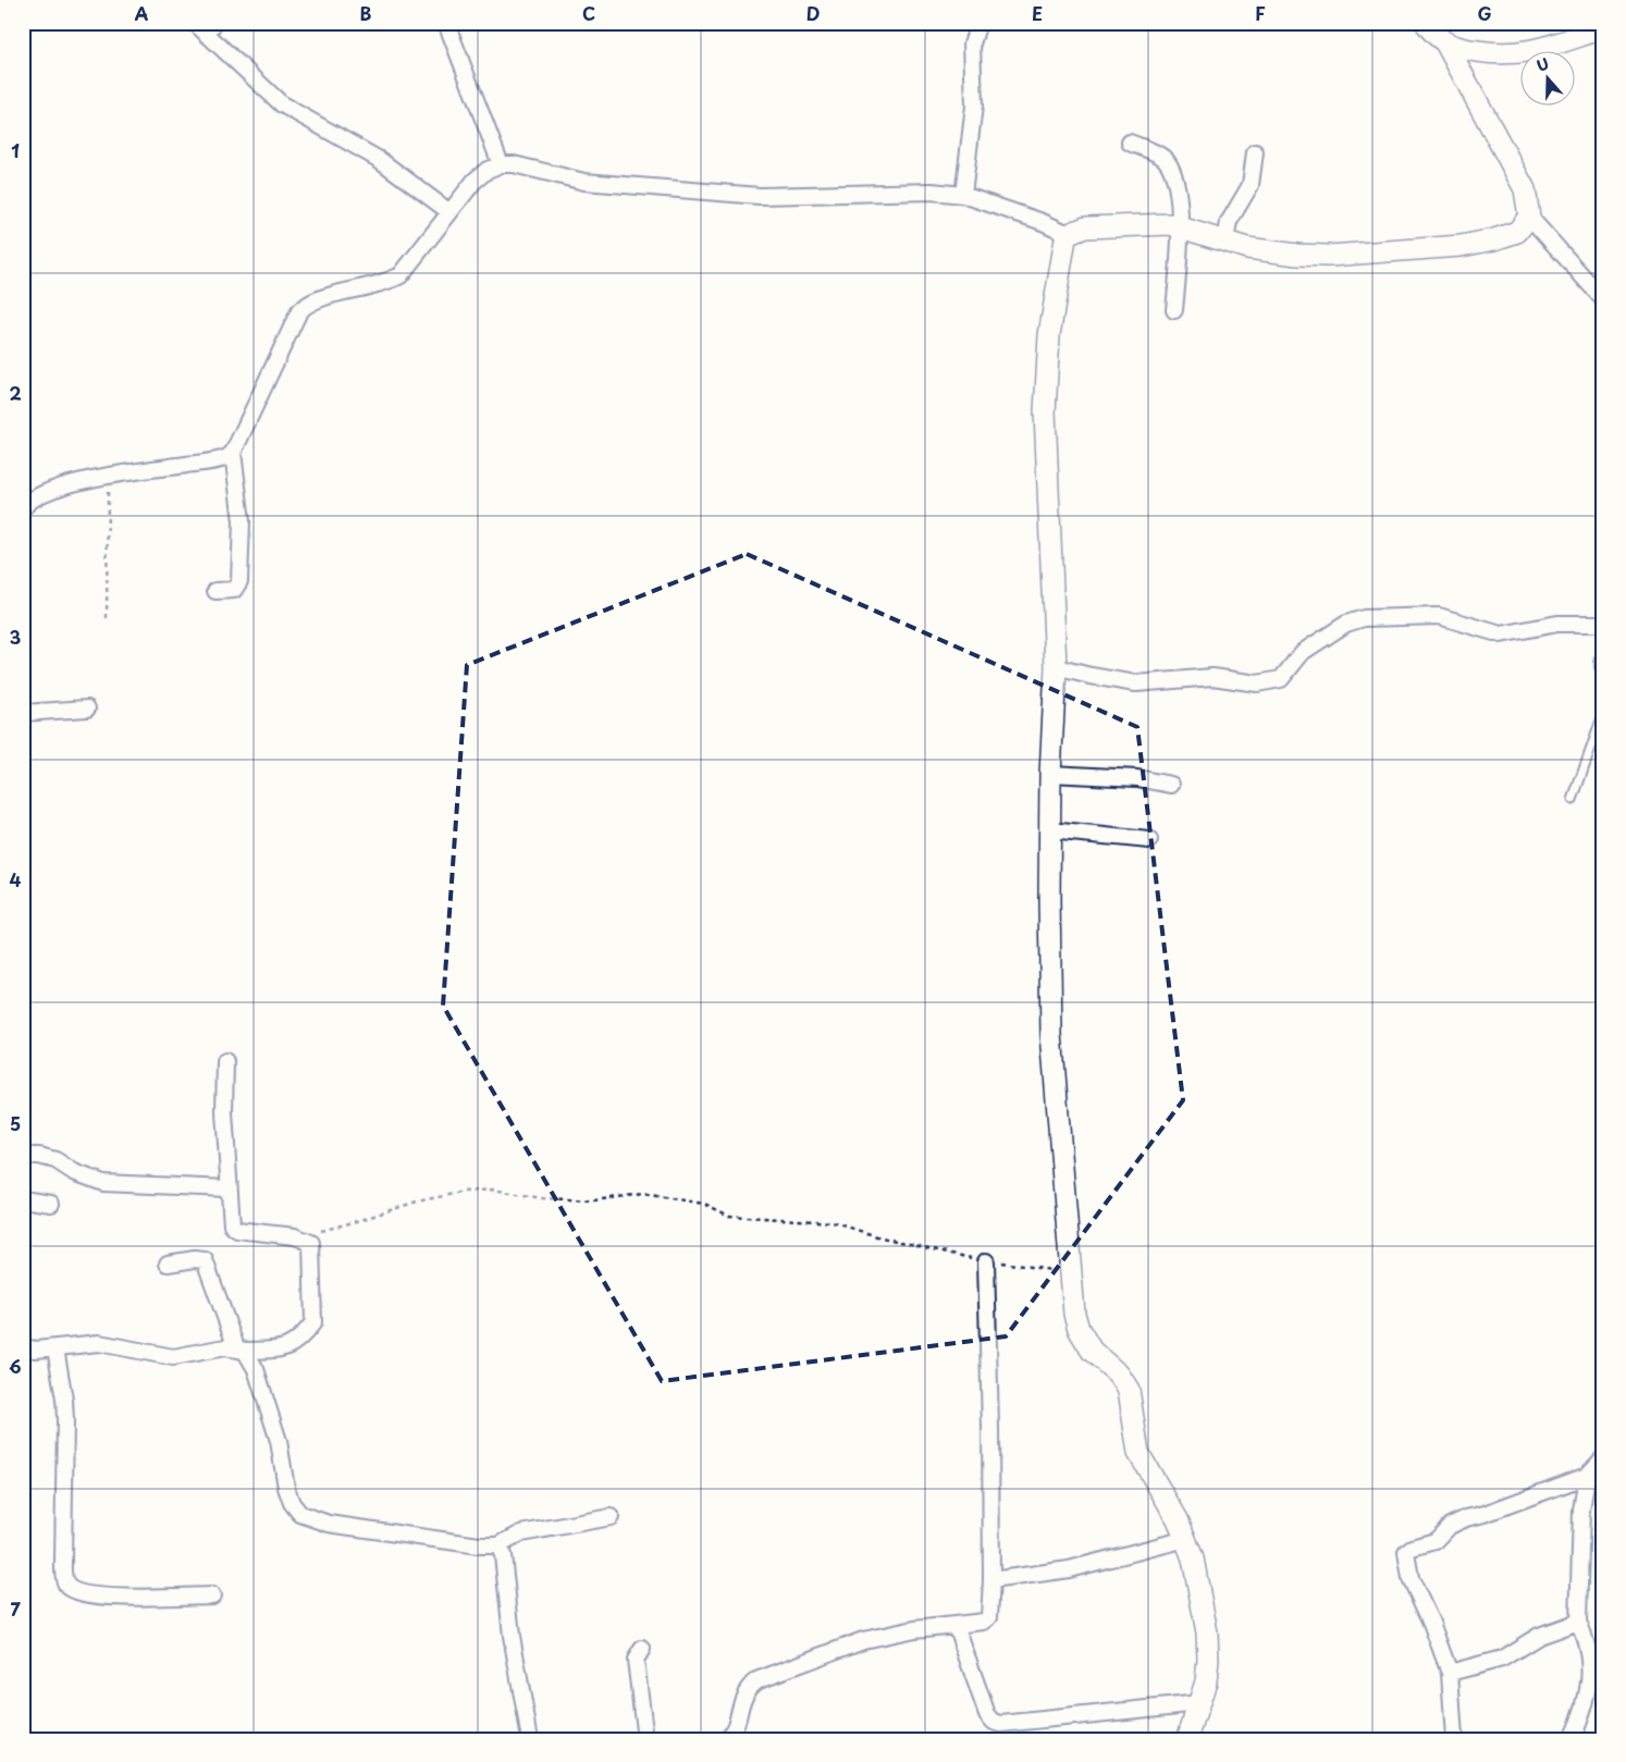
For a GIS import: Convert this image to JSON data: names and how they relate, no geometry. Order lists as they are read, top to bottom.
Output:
{
  "north": "top",
  "grid": {
    "columns": [
      "A",
      "B",
      "C",
      "D",
      "E",
      "F",
      "G"
    ],
    "rows": [
      "1",
      "2",
      "3",
      "4",
      "5",
      "6",
      "7"
    ]
  }
}
